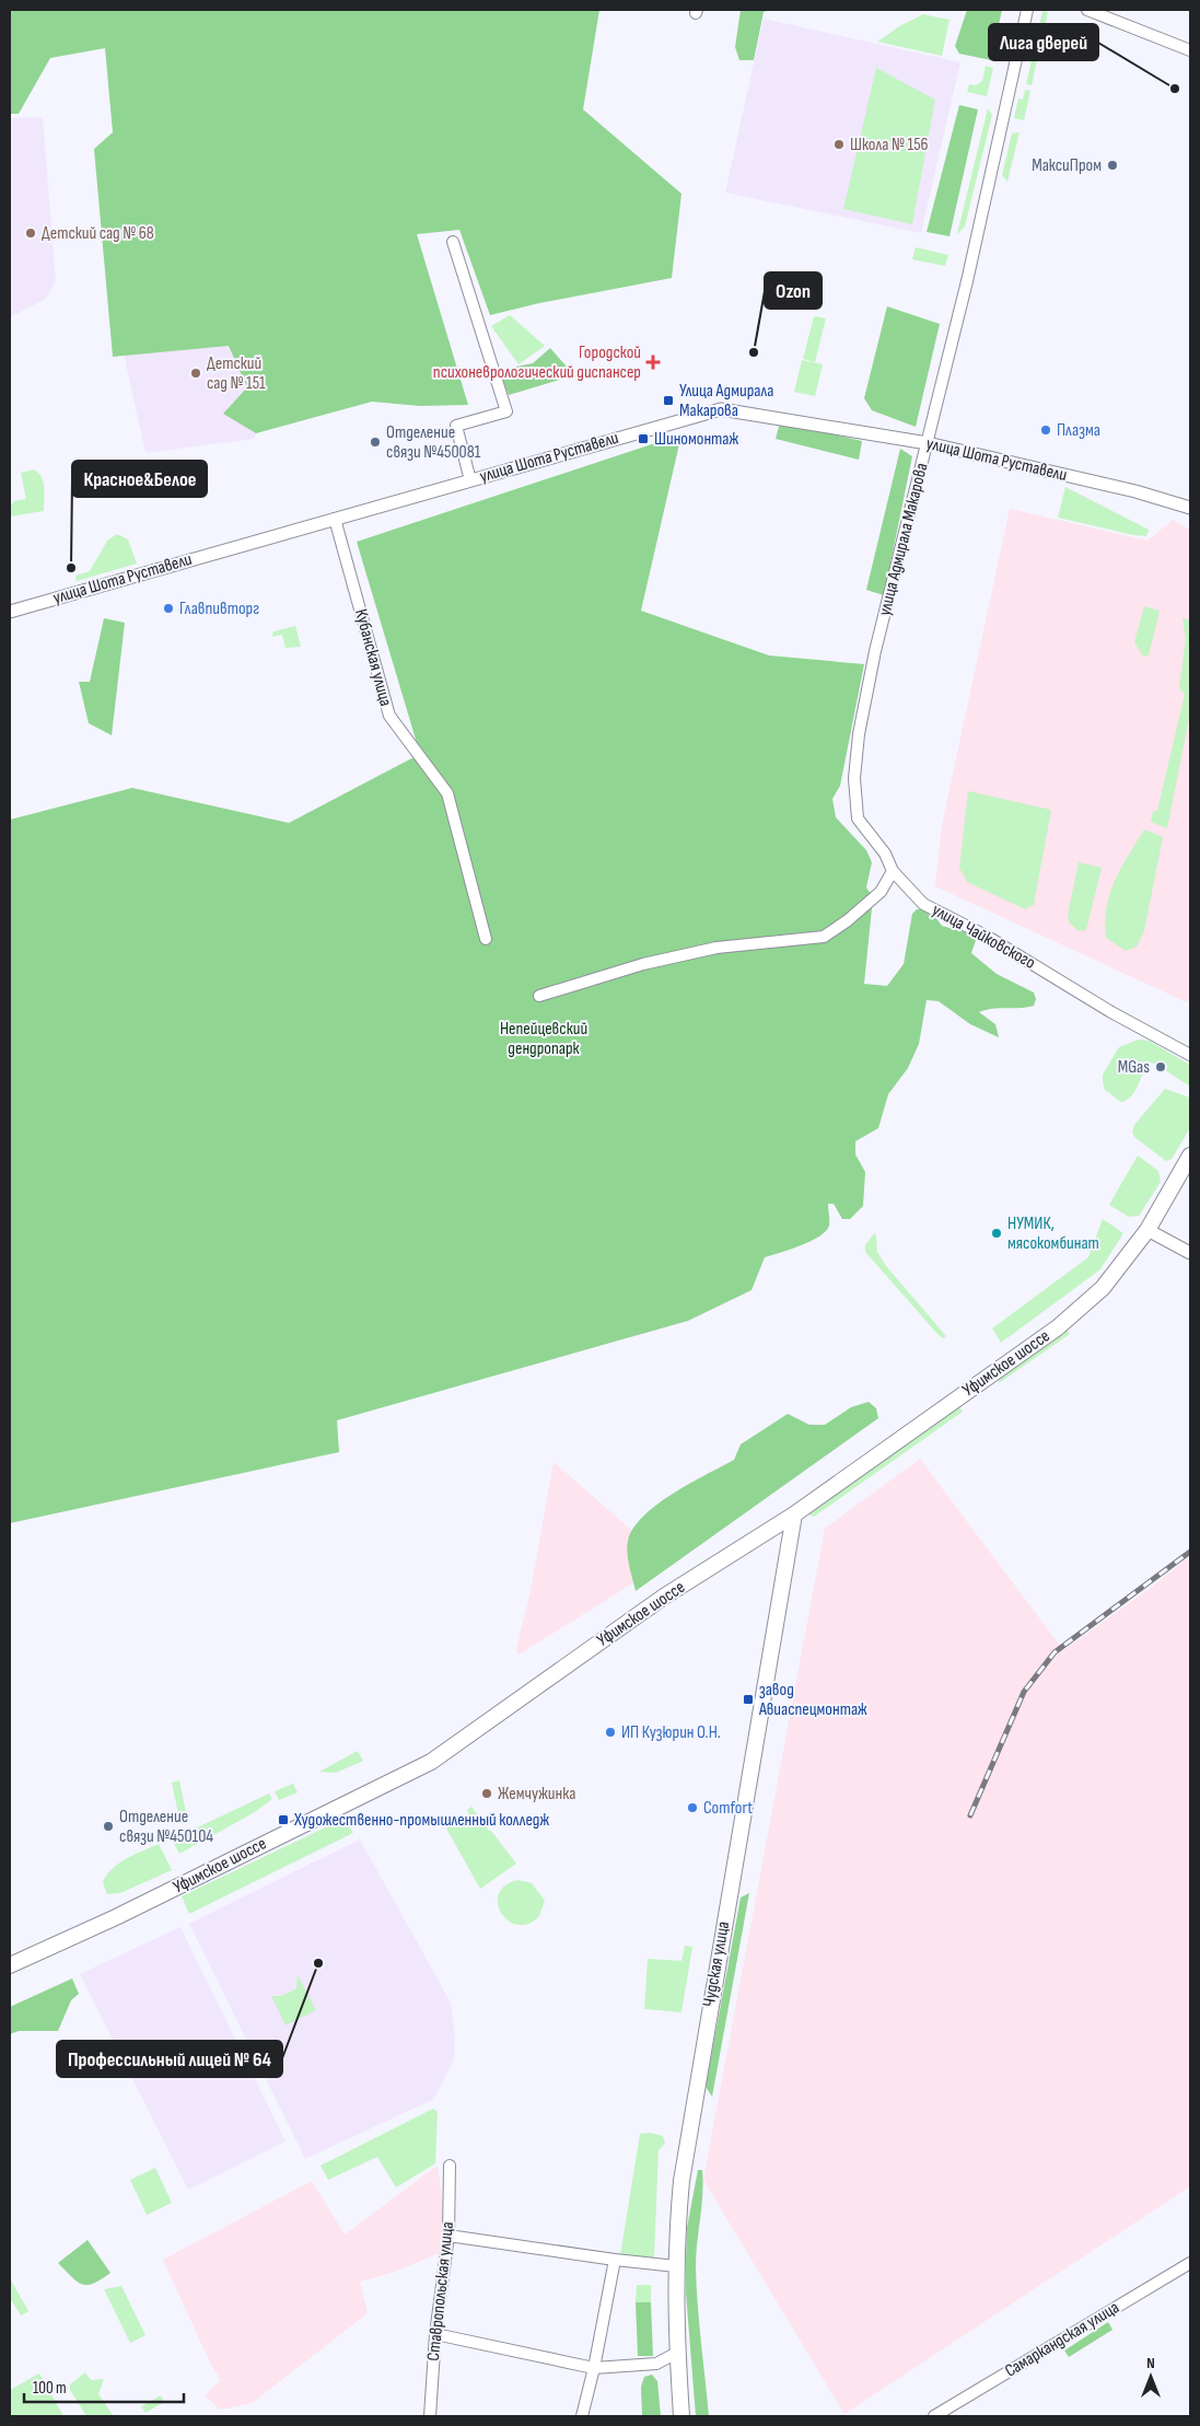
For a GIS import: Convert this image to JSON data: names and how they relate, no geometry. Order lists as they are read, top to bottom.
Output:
{
  "streets": {
    "main road": ["Уфимское шоссе", "Чудская улица"],
    "street": [
      "улица Шота Руставели",
      "улица Адмирала Макарова",
      "Кубанская улица",
      "улица Чайковского",
      "Ставропольская улица",
      "Самаркандская улица"
    ]
  },
  "crossings": [
    ["улица Шота Руставели", "улица Адмирала Макарова"],
    ["улица Шота Руставели", "Кубанская улица"],
    ["улица Адмирала Макарова", "улица Чайковского"],
    ["Уфимское шоссе", "Чудская улица"]
  ],
  "parks": ["Непейцевский дендропарк"],
  "places": {
    "other": [
      "Лига дверей",
      "Школа № 156",
      "МаксиПром",
      "Детский сад № 68",
      "Ozon",
      "Детский сад № 151",
      "Плазма",
      "Отделение связи №450081",
      "Красное&Белое",
      "Главпивторг",
      "MGas",
      "НУМИК, мясокомбинат",
      "ИП Кузюрин О.Н.",
      "Жемчужинка",
      "Comfort",
      "Отделение связи №450104",
      "Профессильный лицей № 64"
    ],
    "health": ["Городской психоневрологический диспансер"],
    "transit": [
      "Улица Адмирала Макарова",
      "Шиномонтаж",
      "завод Авиаспецмонтаж",
      "Художественно-промышленный колледж"
    ]
  },
  "scale_bar": "100 m",
  "north": "top"
}
